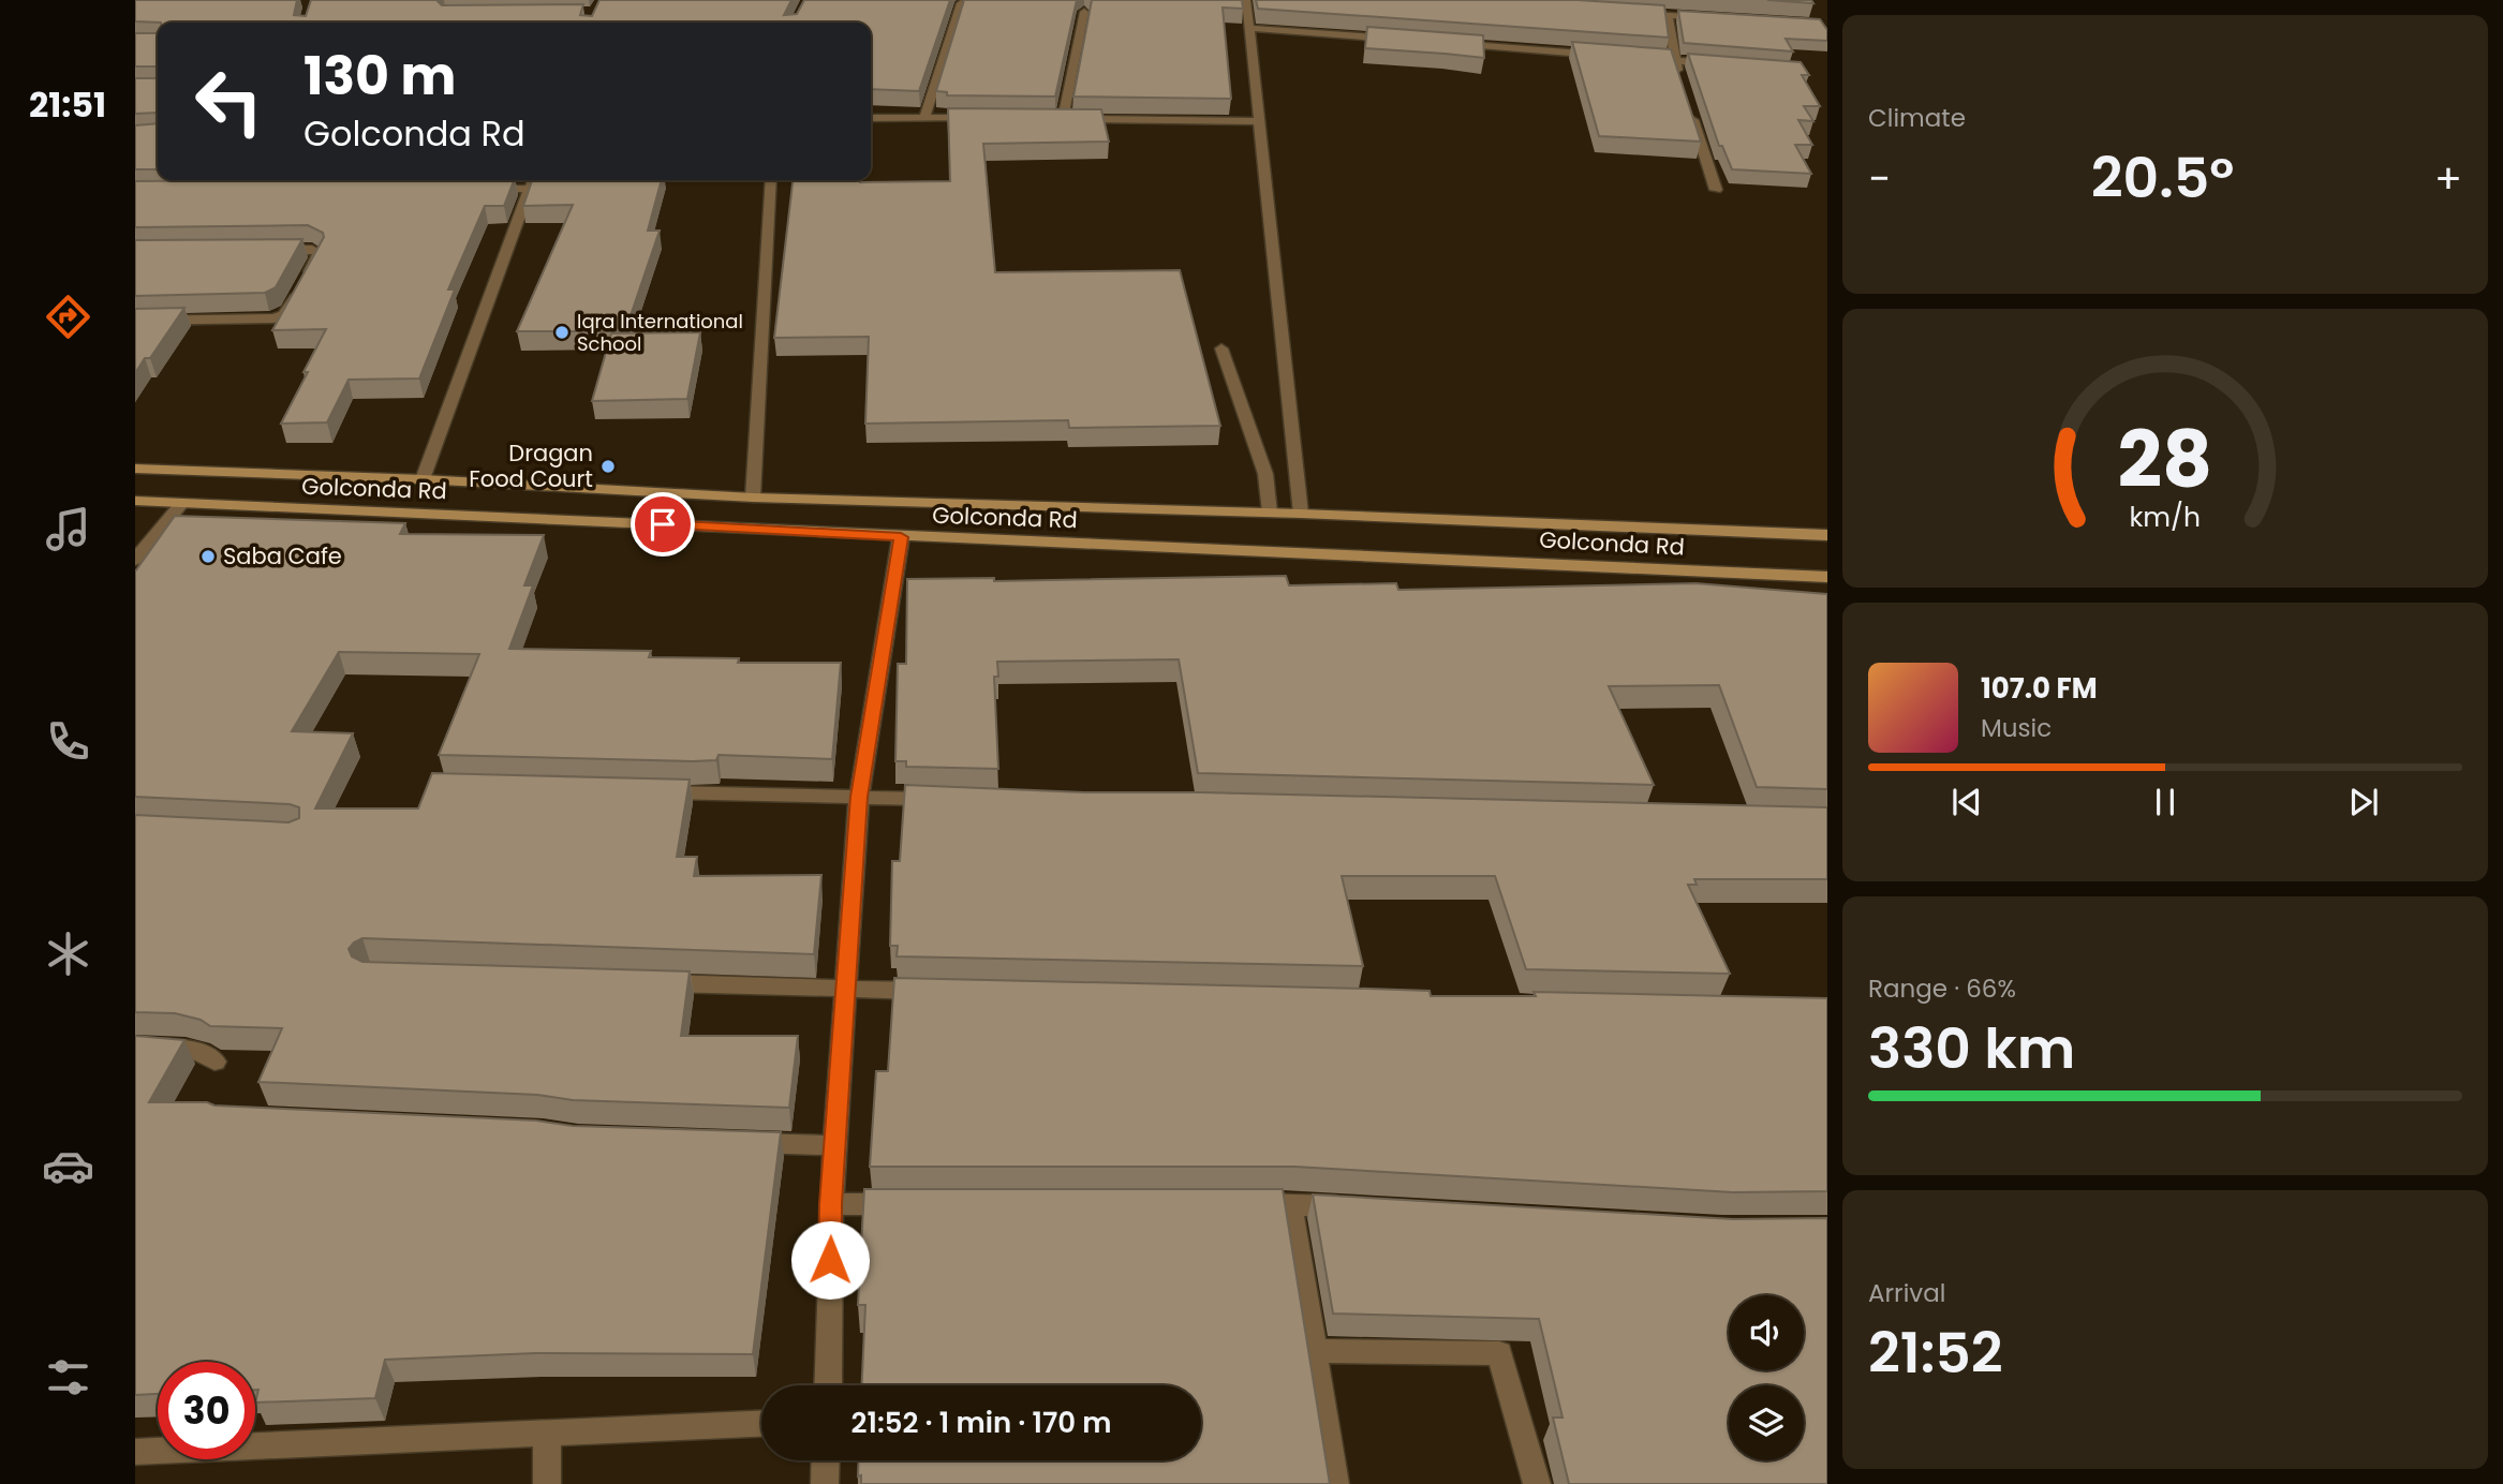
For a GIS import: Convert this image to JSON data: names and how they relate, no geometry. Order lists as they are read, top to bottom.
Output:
{
  "streets": {
    "main road": ["Golconda Rd"]
  },
  "places": ["Iqra International School", "Dragan Food Court", "Saba Cafe"],
  "page": {
    "tabs": "21:51",
    "tile": [
      "Climate",
      ["Range · 66%", "330 km"],
      ["Arrival", "21:52"]
    ],
    "turn": ["130 m", "Golconda Rd"],
    "heat": ["−", "20.5°", "+"],
    "song": ["107.0 FM", "Music"],
    "limit": "30",
    "trip": "21:52 · 1 min · 170 m",
    "gauge": ["28", "km/h"]
  }
}
